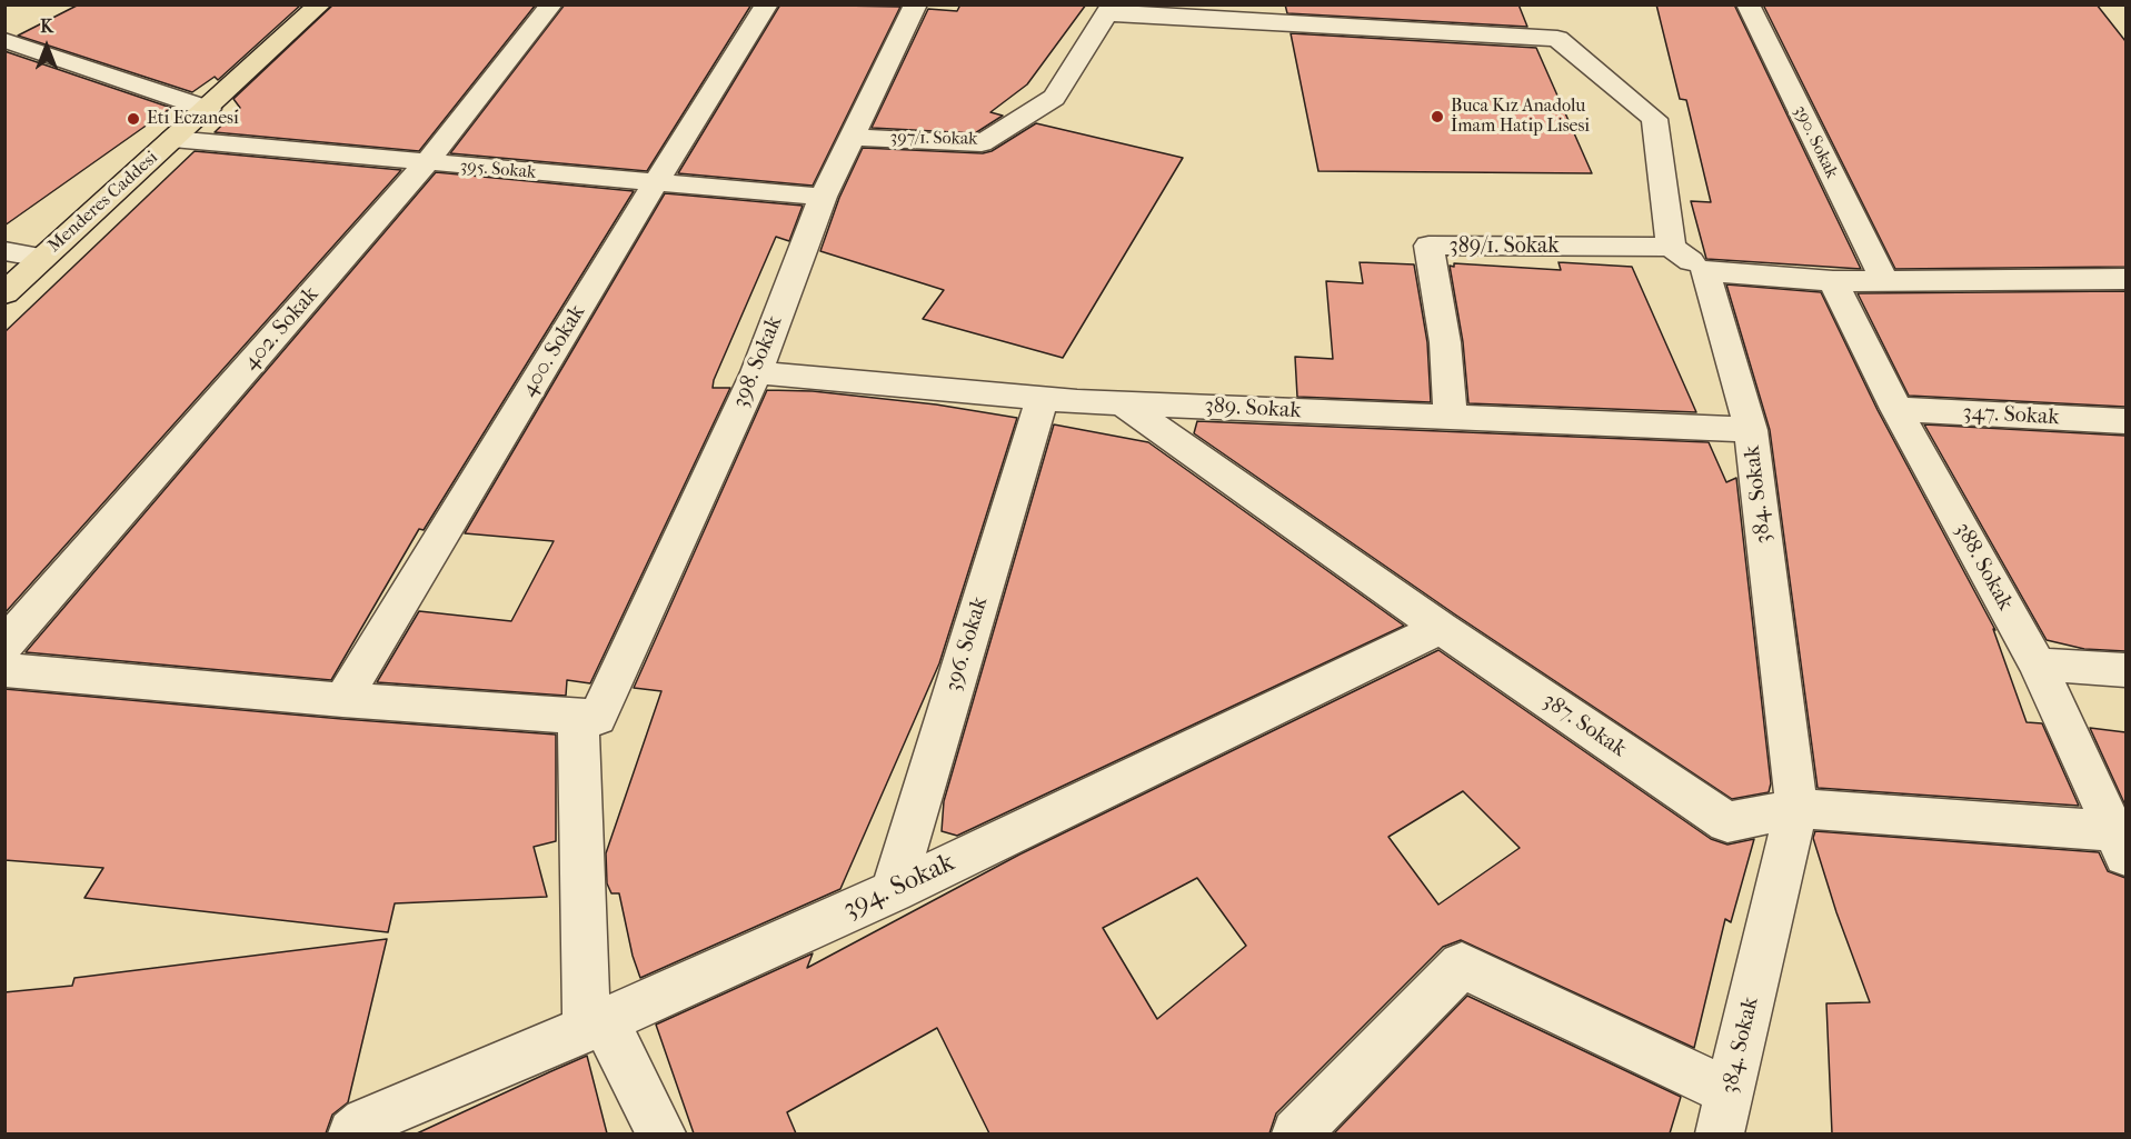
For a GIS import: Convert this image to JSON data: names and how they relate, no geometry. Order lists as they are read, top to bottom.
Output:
{
  "streets": {
    "main road": ["Menderes Caddesi"],
    "street": [
      "397/1. Sokak",
      "390. Sokak",
      "395. Sokak",
      "389/1. Sokak",
      "402. Sokak",
      "400. Sokak",
      "398. Sokak",
      "389. Sokak",
      "347. Sokak",
      "384. Sokak",
      "388. Sokak",
      "396. Sokak",
      "387. Sokak",
      "394. Sokak"
    ]
  },
  "crossings": [
    ["397/1. Sokak", "398. Sokak"],
    ["395. Sokak", "Menderes Caddesi"],
    ["395. Sokak", "402. Sokak"],
    ["395. Sokak", "400. Sokak"],
    ["395. Sokak", "398. Sokak"],
    ["389/1. Sokak", "389. Sokak"],
    ["398. Sokak", "389. Sokak"],
    ["389. Sokak", "384. Sokak"],
    ["389. Sokak", "396. Sokak"],
    ["389. Sokak", "387. Sokak"],
    ["347. Sokak", "388. Sokak"],
    ["384. Sokak", "387. Sokak"],
    ["388. Sokak", "387. Sokak"],
    ["396. Sokak", "394. Sokak"],
    ["387. Sokak", "394. Sokak"]
  ],
  "places": ["Buca Kız Anadolu İmam Hatip Lisesi", "Eti Eczanesi"],
  "north": "top"
}
